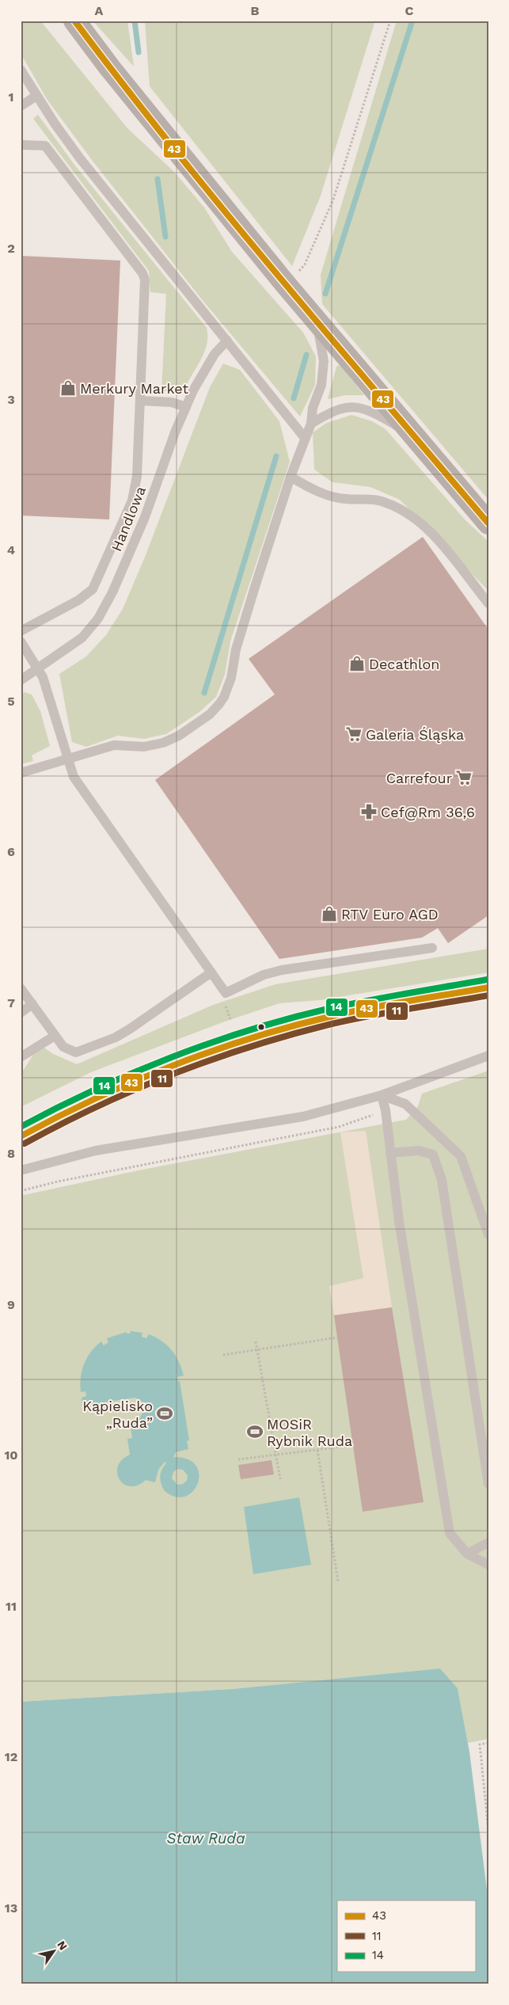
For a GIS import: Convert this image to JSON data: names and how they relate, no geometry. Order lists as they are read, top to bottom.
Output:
{
  "streets": {
    "lane": ["Handlowa"]
  },
  "water": ["Staw Ruda"],
  "places": {
    "shop": ["Merkury Market", "Decathlon", "RTV Euro AGD"],
    "supermarket": ["Galeria Śląska", "Carrefour"],
    "pharmacy": ["Cef@Rm 36,6"],
    "sports": ["Kąpielisko „Ruda”", "MOSiR Rybnik Ruda"]
  },
  "lines": ["transit line 43", "transit line 14", "transit line 11"],
  "legend": ["43", "11", "14"],
  "north": "top right",
  "grid": {
    "columns": ["A", "B", "C"],
    "rows": [
      "1",
      "2",
      "3",
      "4",
      "5",
      "6",
      "7",
      "8",
      "9",
      "10",
      "11",
      "12",
      "13"
    ]
  }
}
